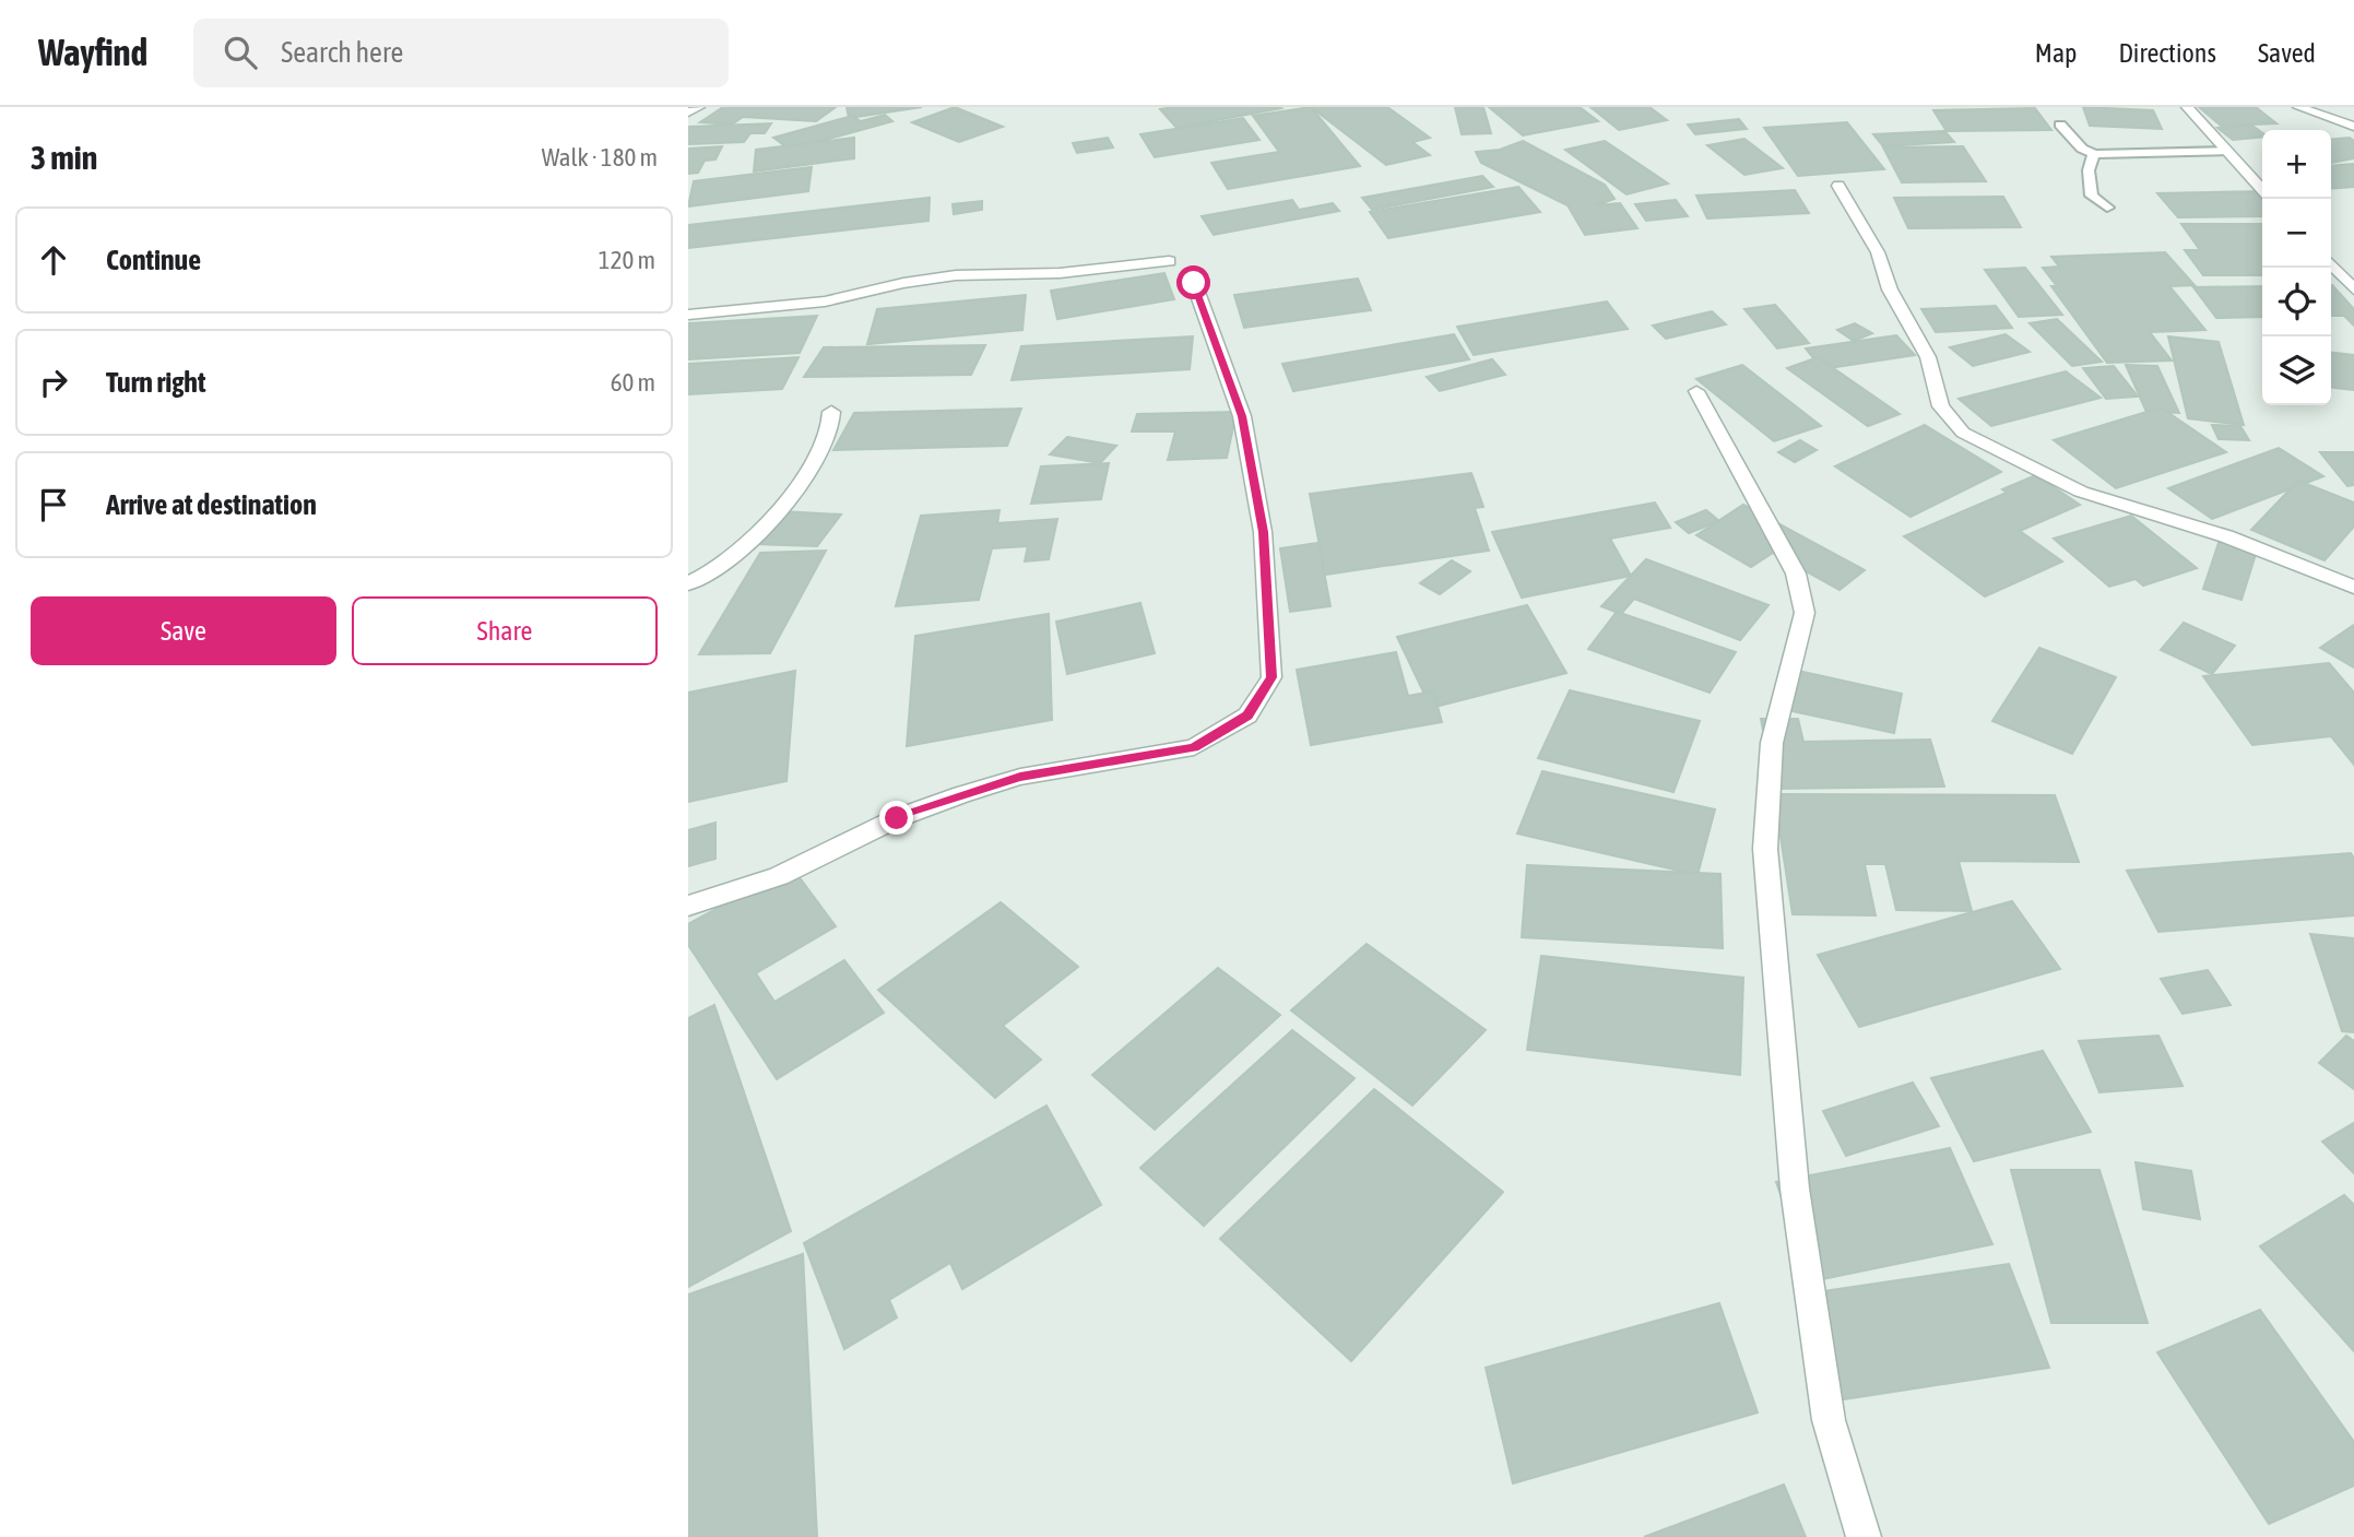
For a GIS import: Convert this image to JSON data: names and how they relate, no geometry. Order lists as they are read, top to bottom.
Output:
{
  "page": {
    "header": "Wayfind",
    "search": "Search here",
    "nav": ["Map", "Directions", "Saved"],
    "heading": ["3 min", "Walk · 180 m"],
    "map_buttons": ["+", "−"],
    "list": [
      ["Continue", "120 m"],
      ["Turn right", "60 m"],
      "Arrive at destination"
    ],
    "buttons": ["Save", "Share"]
  }
}
